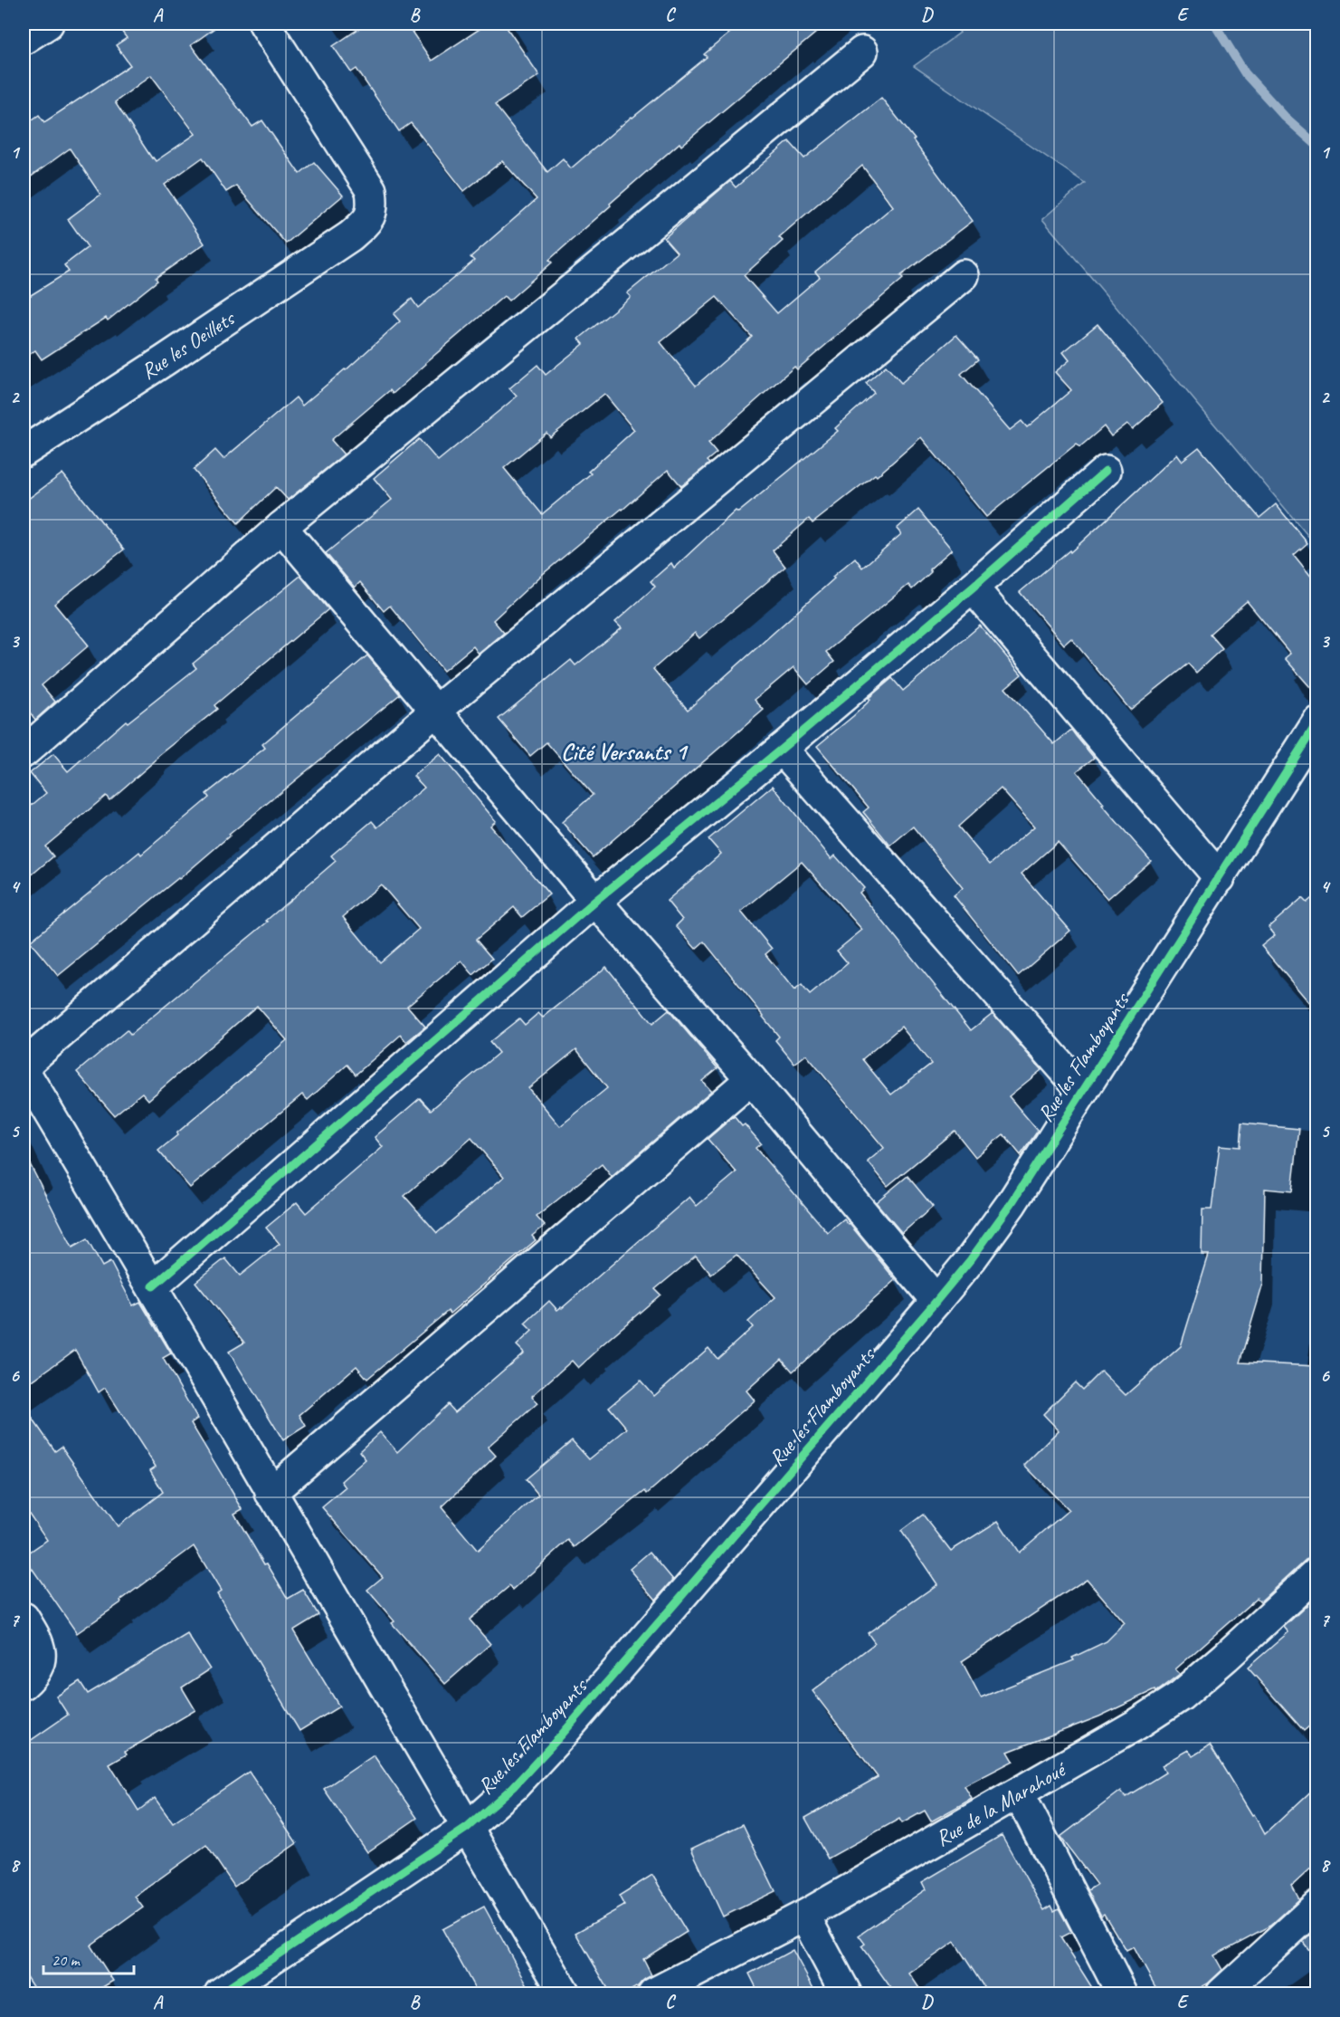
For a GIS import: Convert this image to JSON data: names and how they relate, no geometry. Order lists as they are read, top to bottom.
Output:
{
  "streets": {
    "street": ["Rue les Oeillets", "Rue les Flamboyants", "Rue de la Marahoué"]
  },
  "districts": ["Cité Versants 1"],
  "scale_bar": "20 m",
  "grid": {
    "columns": [
      "A",
      "B",
      "C",
      "D",
      "E"
    ],
    "rows": [
      "1",
      "2",
      "3",
      "4",
      "5",
      "6",
      "7",
      "8"
    ]
  }
}
